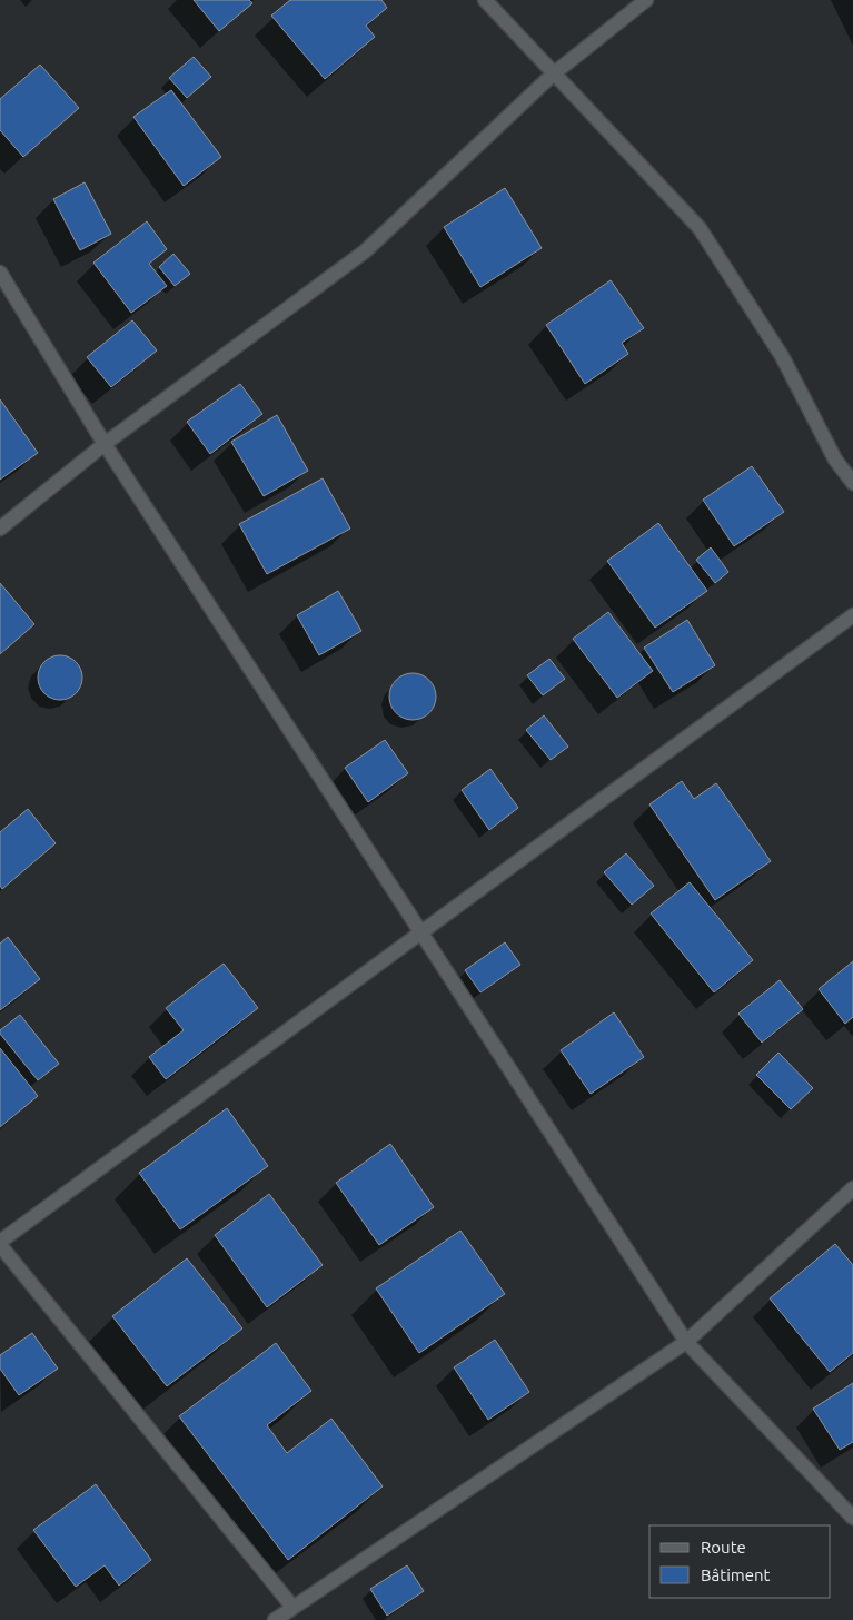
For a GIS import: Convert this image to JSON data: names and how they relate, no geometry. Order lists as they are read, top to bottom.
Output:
{
  "legend": ["Route", "Bâtiment"]
}
